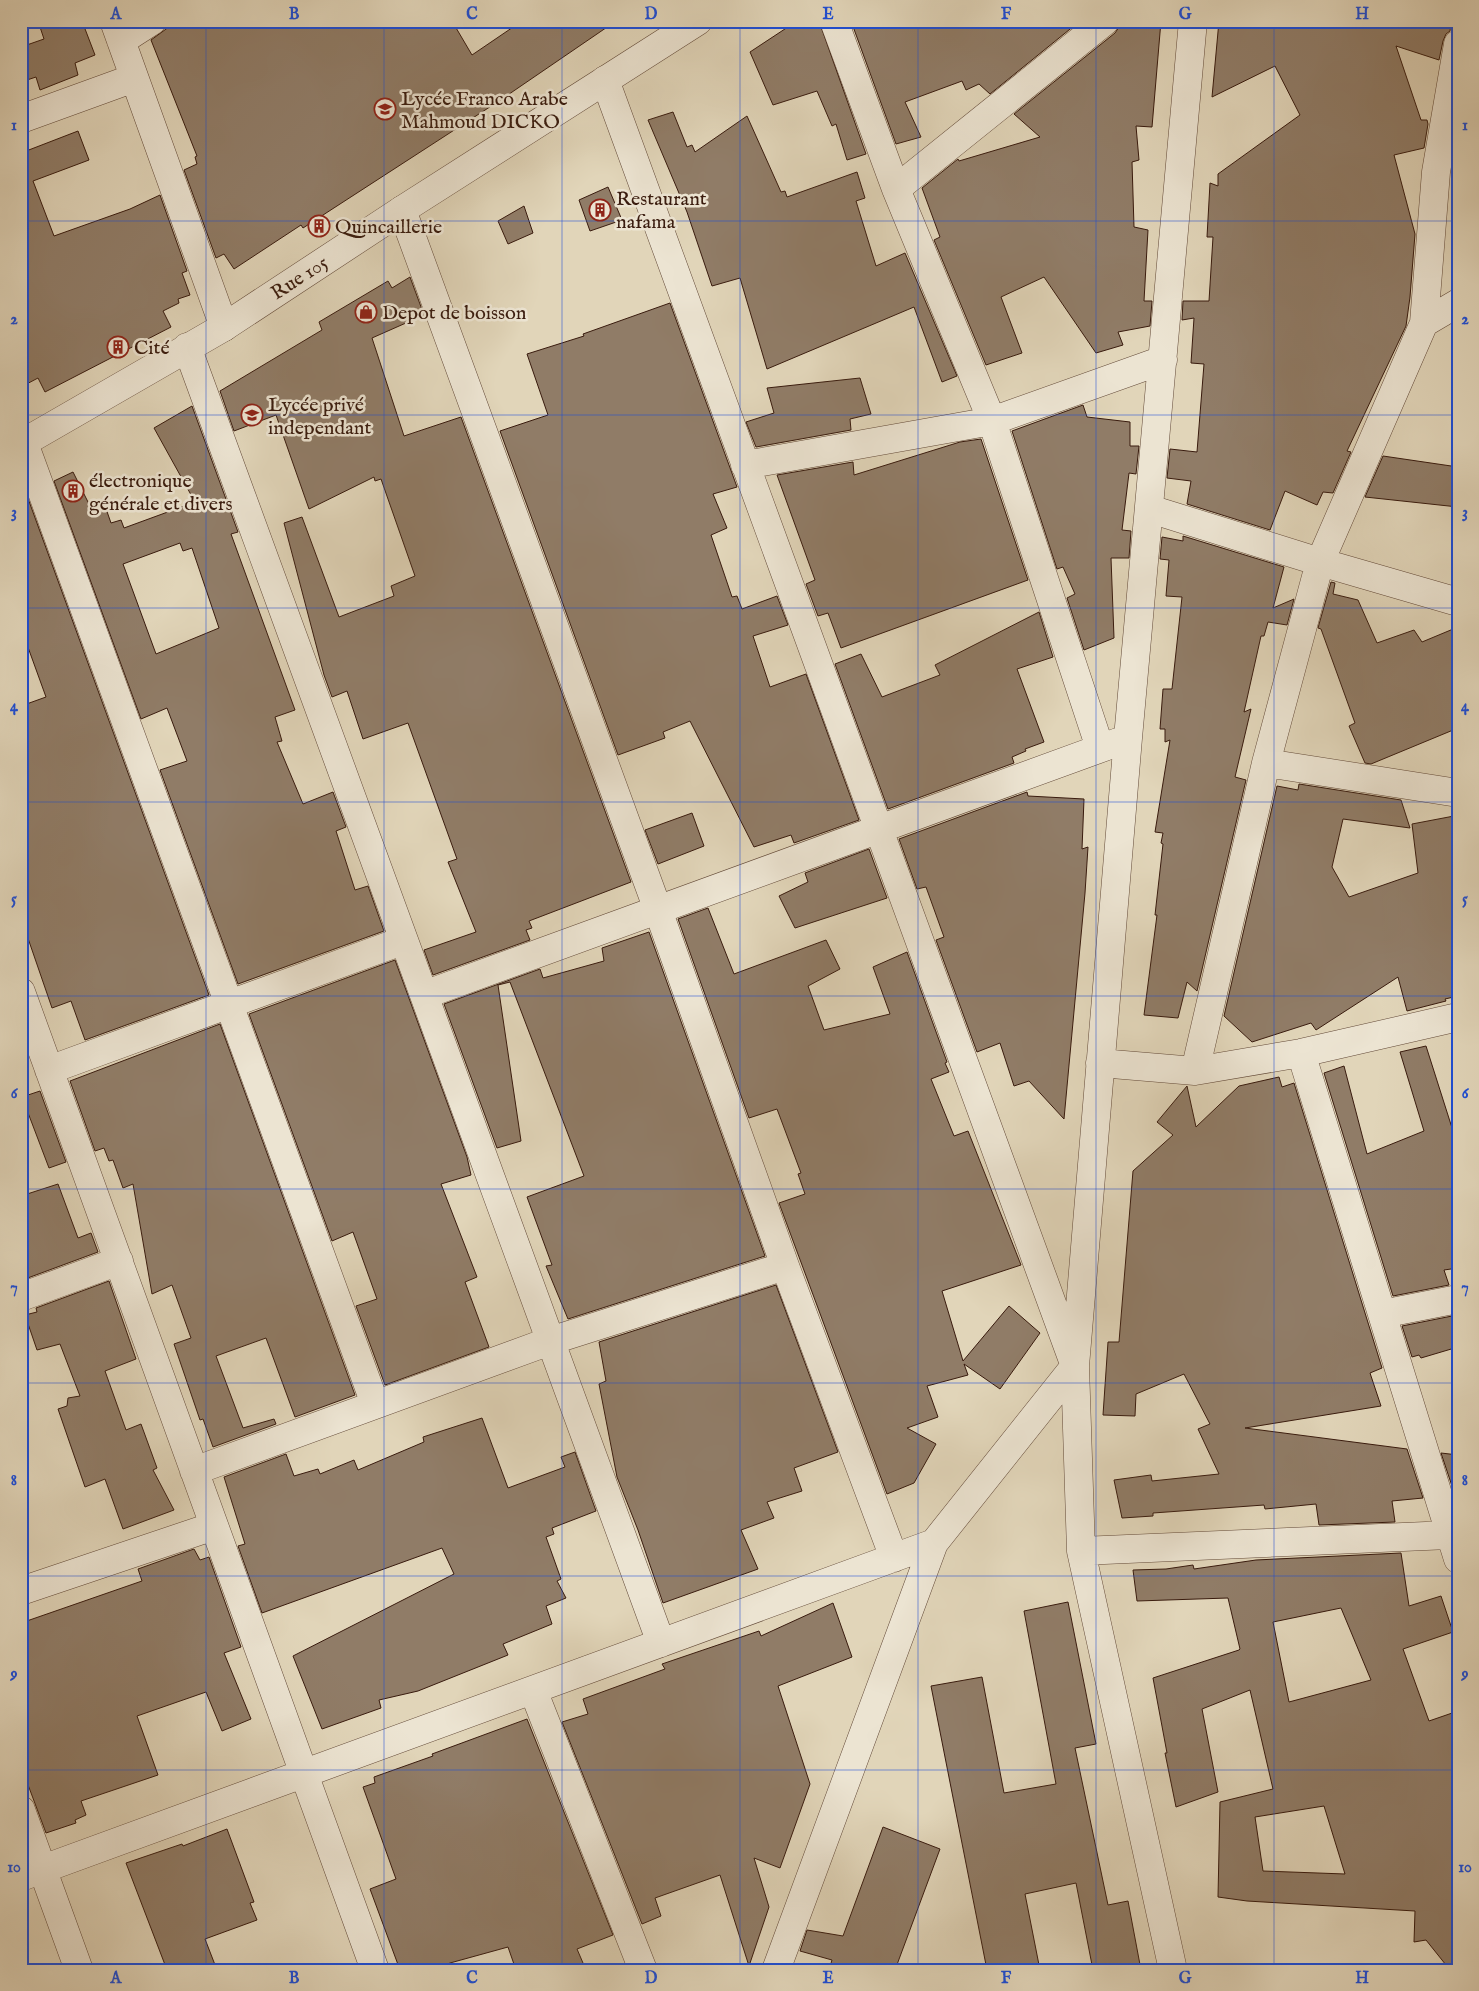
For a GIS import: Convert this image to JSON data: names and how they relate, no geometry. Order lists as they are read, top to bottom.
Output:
{
  "streets": {
    "street": ["Rue 105"]
  },
  "places": {
    "school or university": ["Lycée Franco Arabe Mahmoud DICKO", "Lycée privé independant"],
    "building": [
      "Restaurant nafama",
      "Quincaillerie",
      "Cité",
      "électronique générale et divers"
    ],
    "shop": ["Depot de boisson"]
  },
  "grid": {
    "columns": [
      "A",
      "B",
      "C",
      "D",
      "E",
      "F",
      "G",
      "H"
    ],
    "rows": [
      "1",
      "2",
      "3",
      "4",
      "5",
      "6",
      "7",
      "8",
      "9",
      "10"
    ]
  }
}
